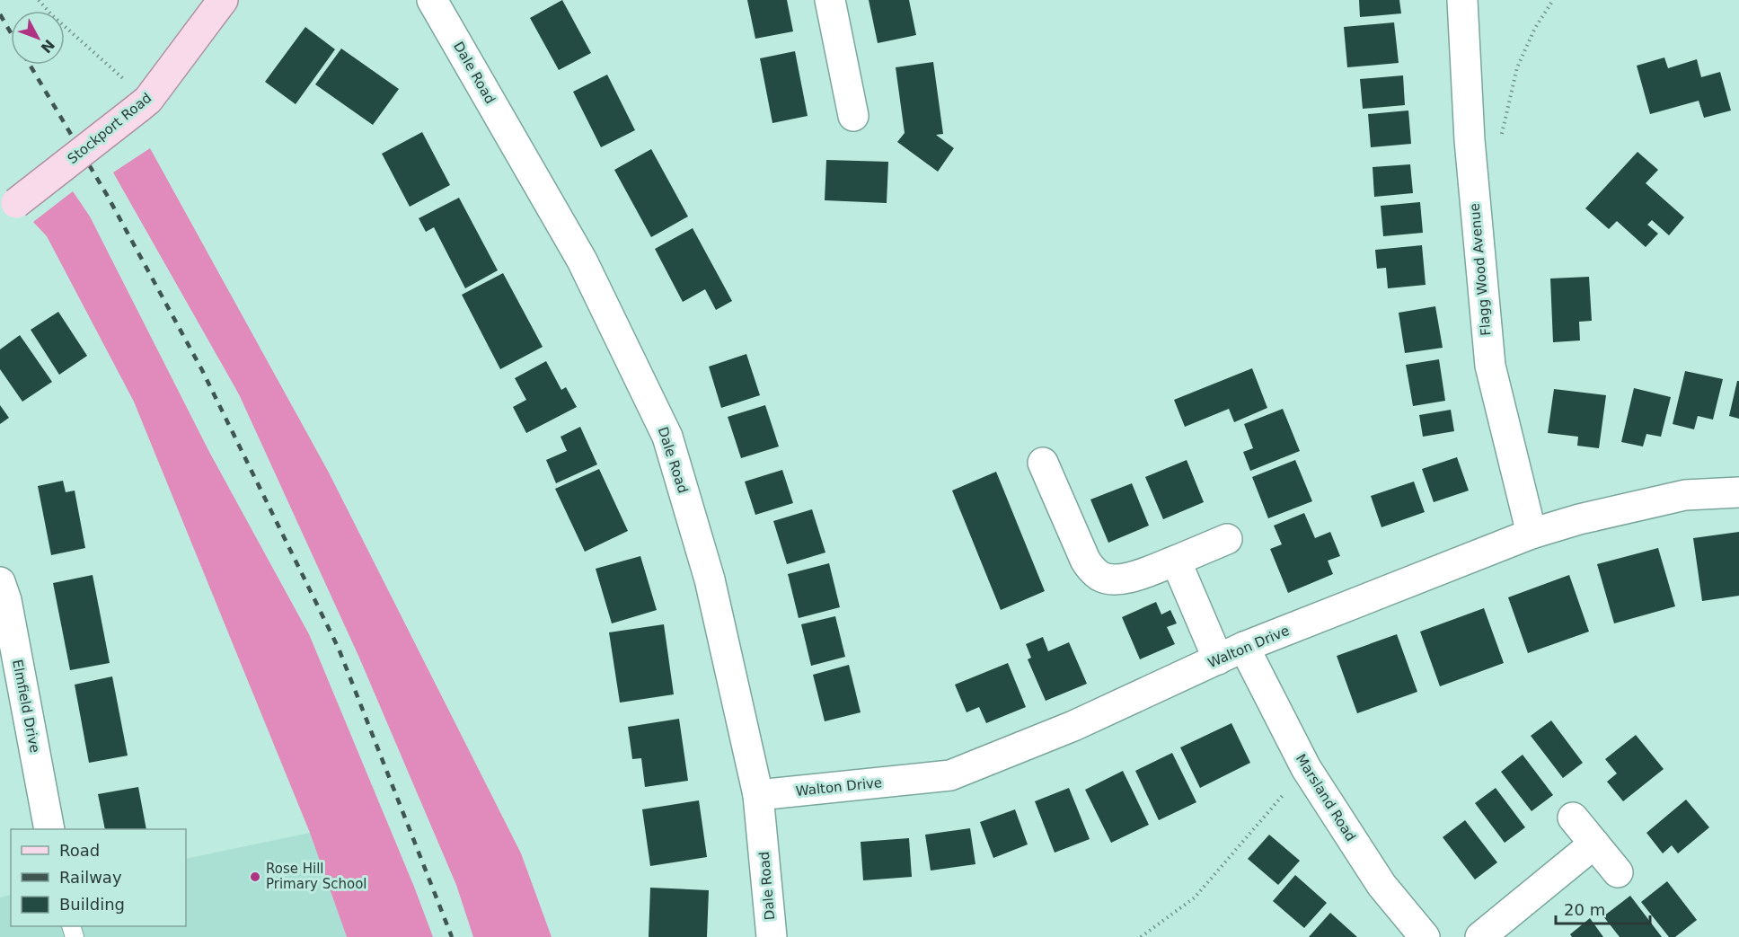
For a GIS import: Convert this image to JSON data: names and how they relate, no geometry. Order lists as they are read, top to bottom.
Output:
{
  "streets": {
    "main road": ["Stockport Road"],
    "street": [
      "Dale Road",
      "Flagg Wood Avenue",
      "Walton Drive",
      "Elmfield Drive",
      "Marsland Road"
    ]
  },
  "crossings": [
    ["Dale Road", "Walton Drive"],
    ["Flagg Wood Avenue", "Walton Drive"],
    ["Walton Drive", "Marsland Road"]
  ],
  "places": ["Rose Hill Primary School"],
  "legend": ["Road", "Railway", "Building"],
  "scale_bar": "20 m",
  "north": "bottom right"
}
